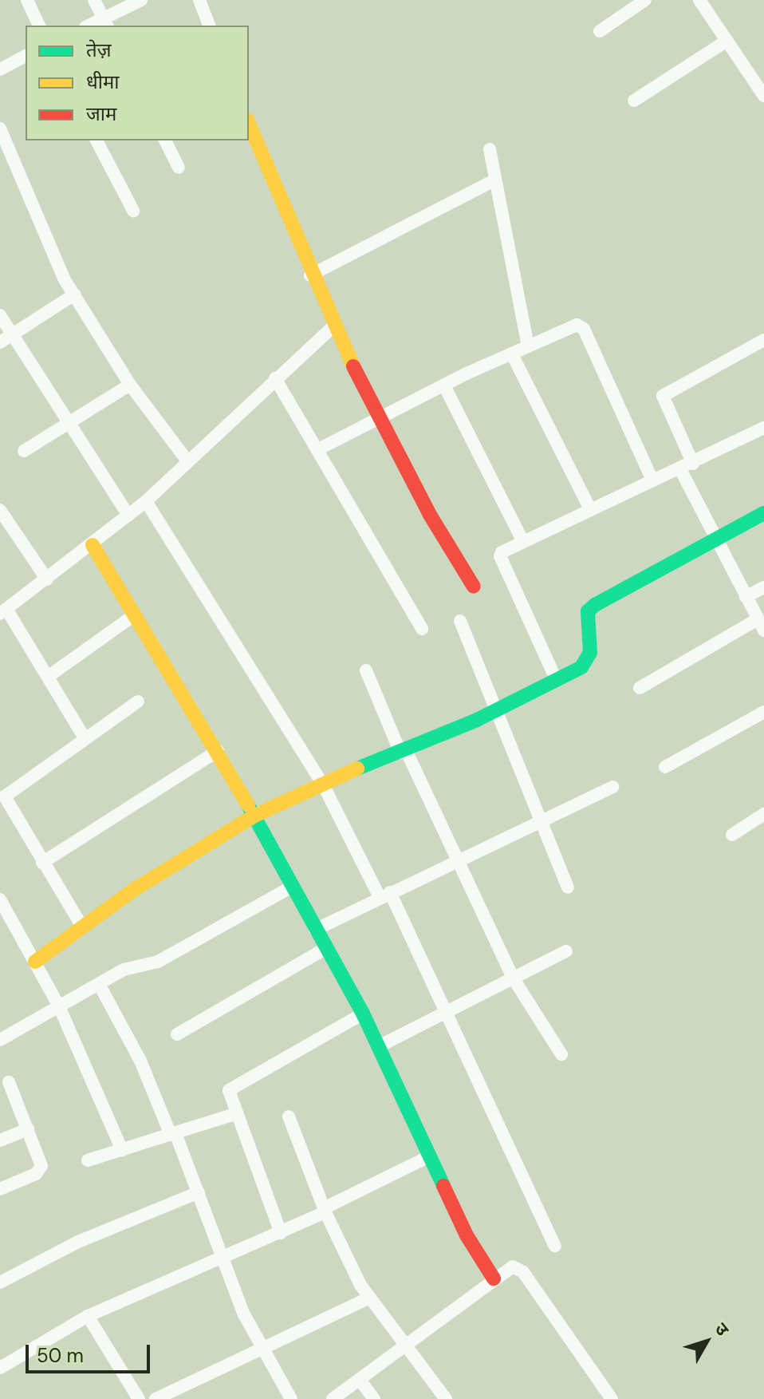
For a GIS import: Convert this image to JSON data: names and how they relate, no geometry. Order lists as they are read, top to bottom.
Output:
{
  "legend": ["तेज़", "धीमा", "जाम"],
  "scale_bar": "50 m",
  "north": "top right"
}
